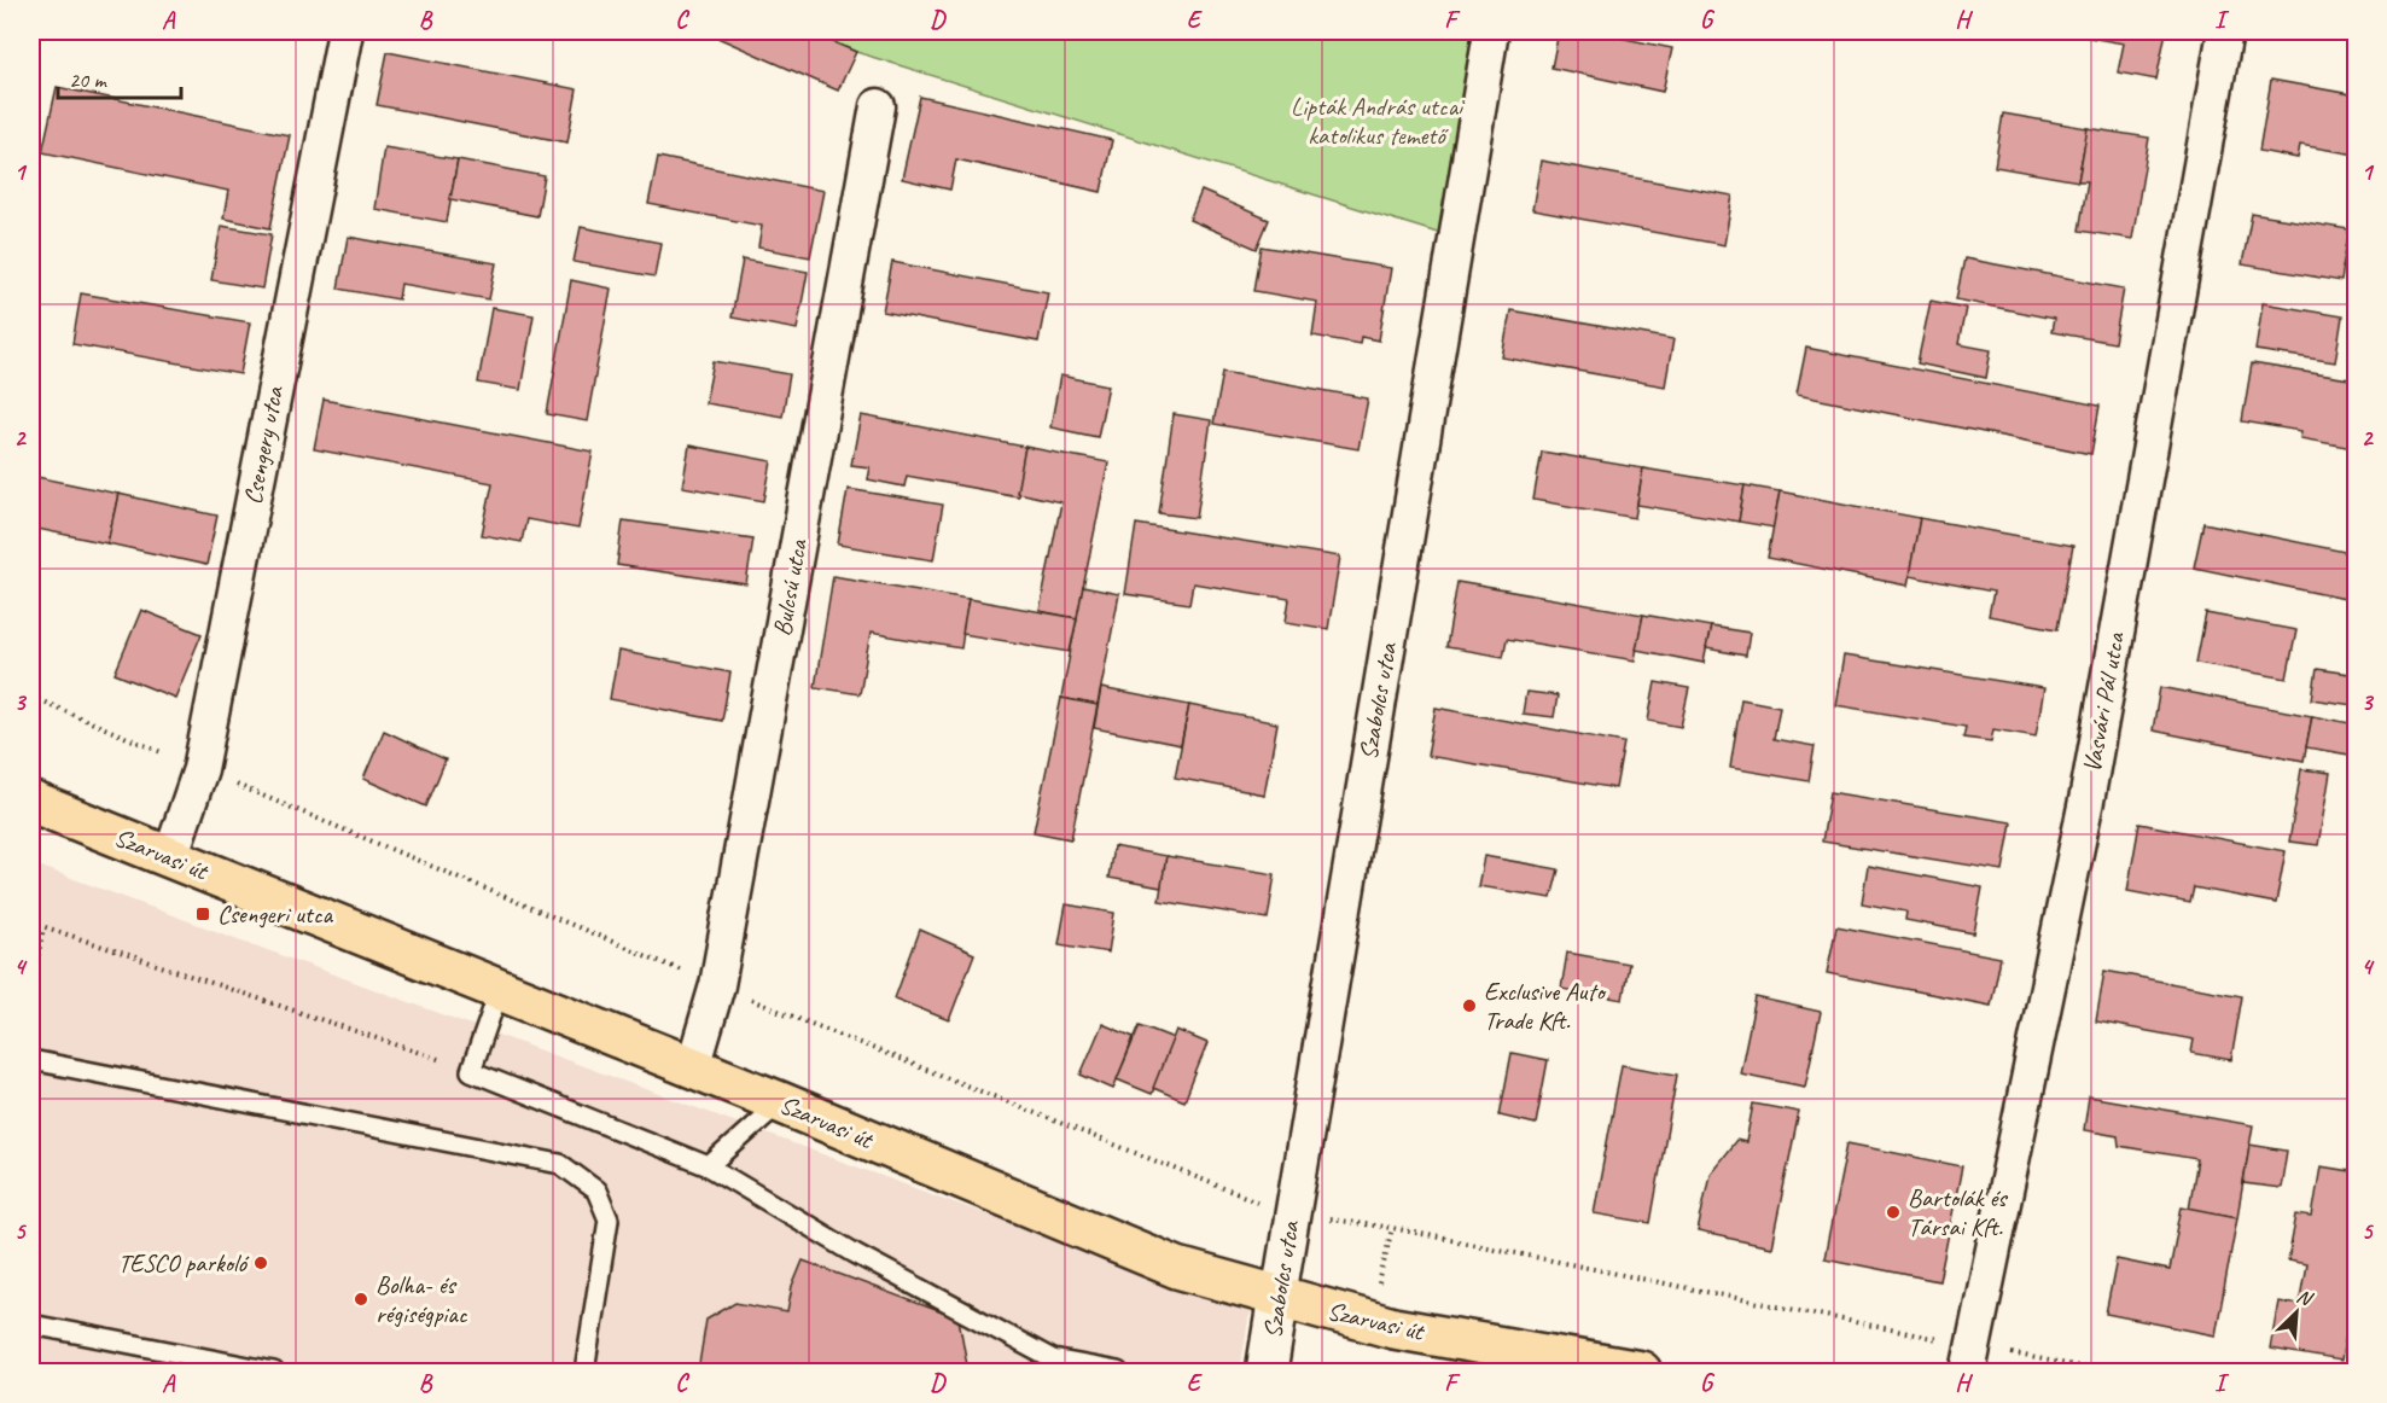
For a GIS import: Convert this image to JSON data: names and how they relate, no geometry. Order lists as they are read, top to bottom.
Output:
{
  "streets": {
    "main road": ["Szarvasi út"],
    "street": [
      "Csengery utca",
      "Bulcsú utca",
      "Szabolcs utca",
      "Vasvári Pál utca"
    ]
  },
  "crossings": [
    ["Csengery utca", "Szarvasi út"],
    ["Bulcsú utca", "Szarvasi út"],
    ["Szabolcs utca", "Szarvasi út"]
  ],
  "parks": ["Lipták András utcai katolikus temető"],
  "places": {
    "transit": ["Csengeri utca"],
    "other": [
      "Exclusive Auto Trade Kft.",
      "Bartolák és Társai Kft.",
      "TESCO parkoló",
      "Bolha- és régiségpiac"
    ]
  },
  "scale_bar": "20 m",
  "north": "top right",
  "grid": {
    "columns": [
      "A",
      "B",
      "C",
      "D",
      "E",
      "F",
      "G",
      "H",
      "I"
    ],
    "rows": [
      "1",
      "2",
      "3",
      "4",
      "5"
    ]
  }
}
